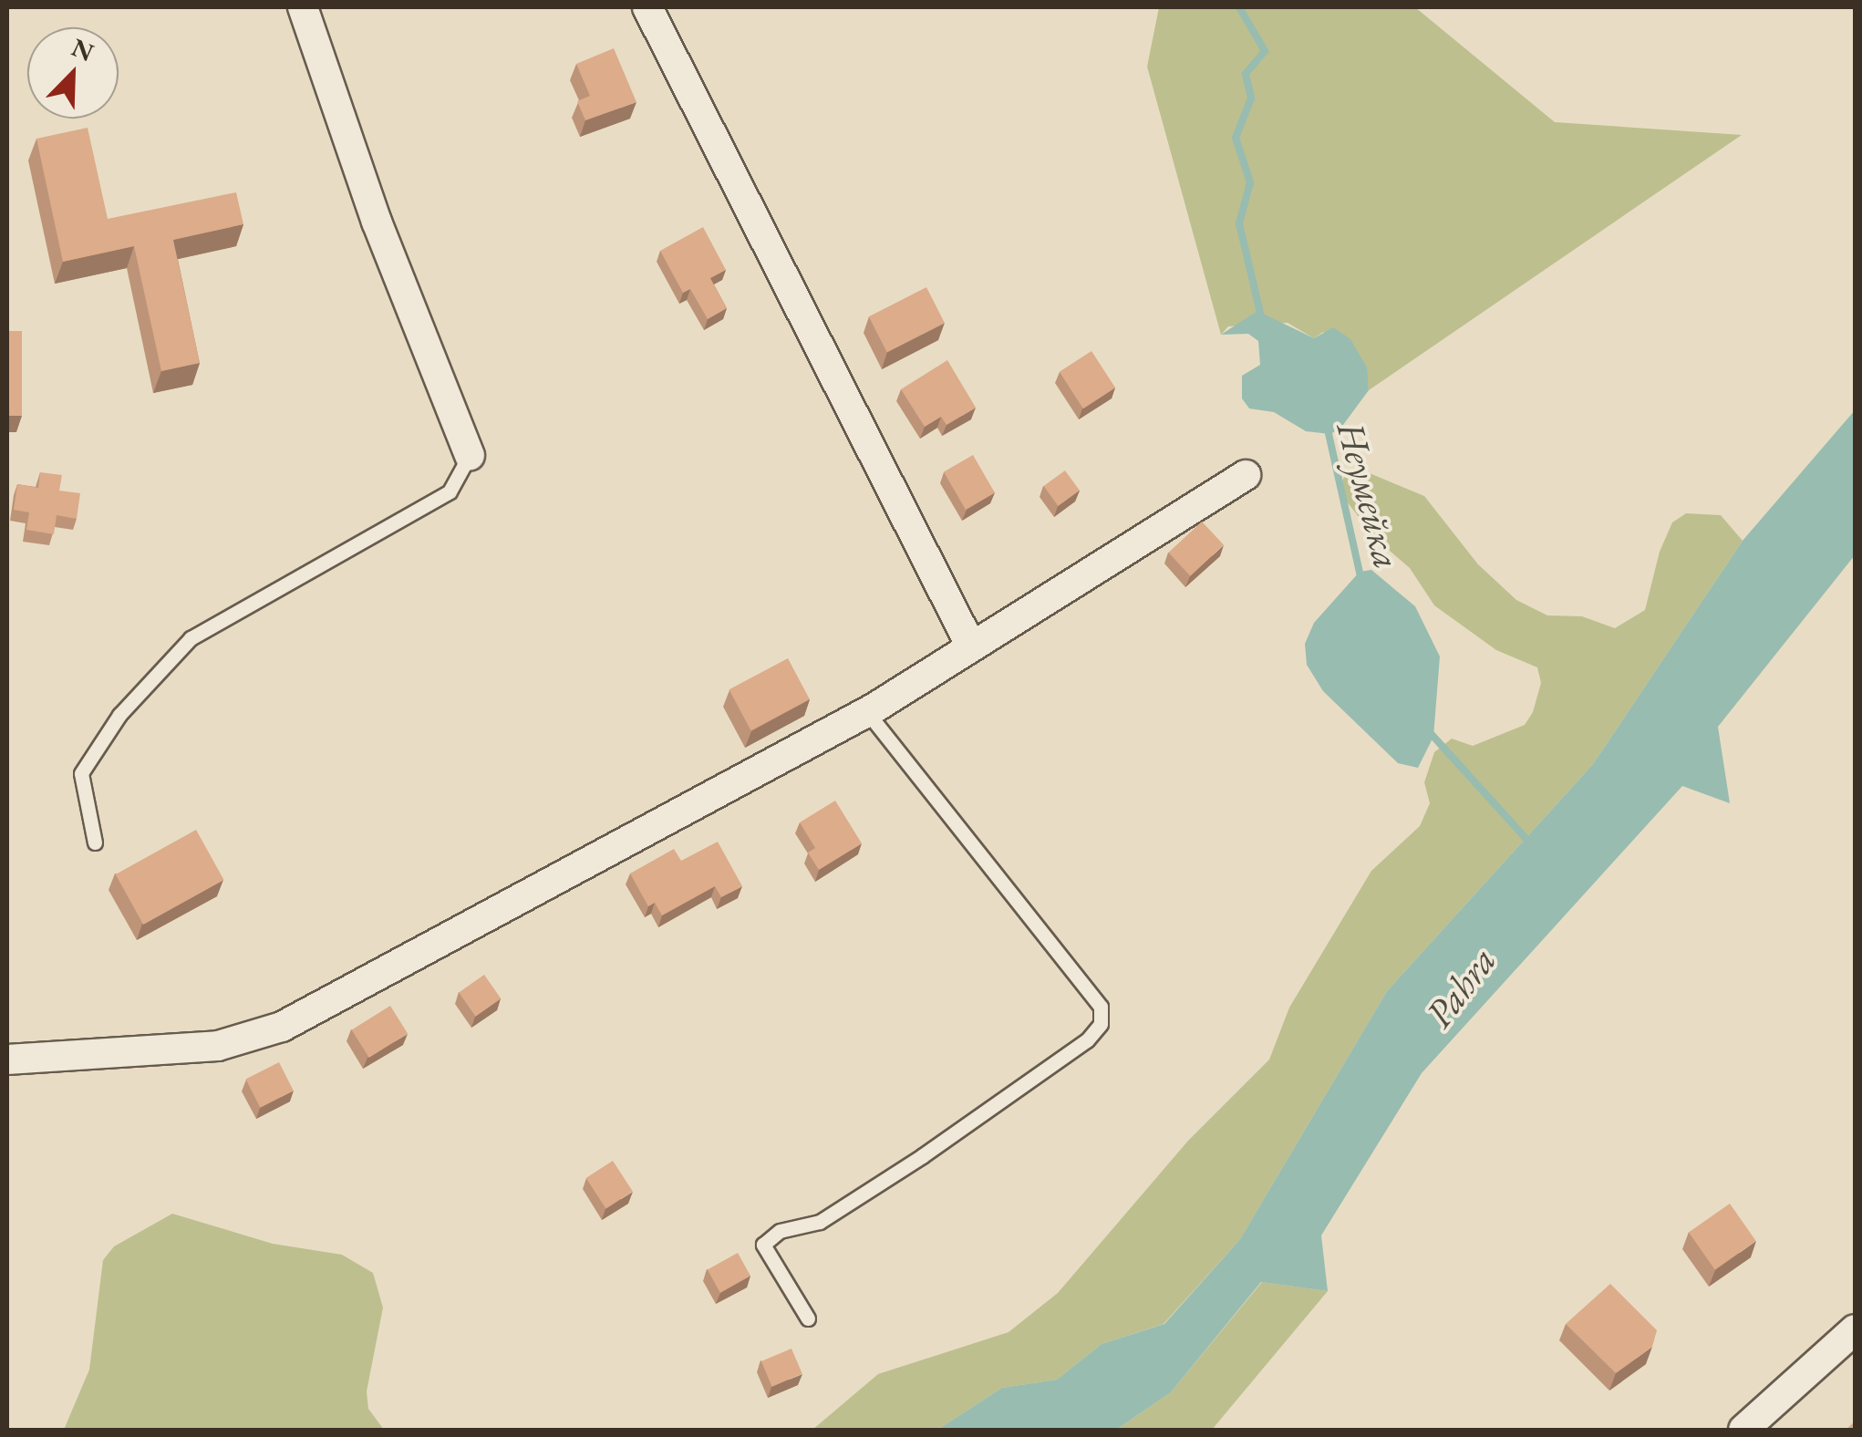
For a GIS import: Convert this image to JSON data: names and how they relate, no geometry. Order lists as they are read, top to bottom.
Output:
{
  "water": ["Неумейка", "Pahra"],
  "north": "top right"
}
